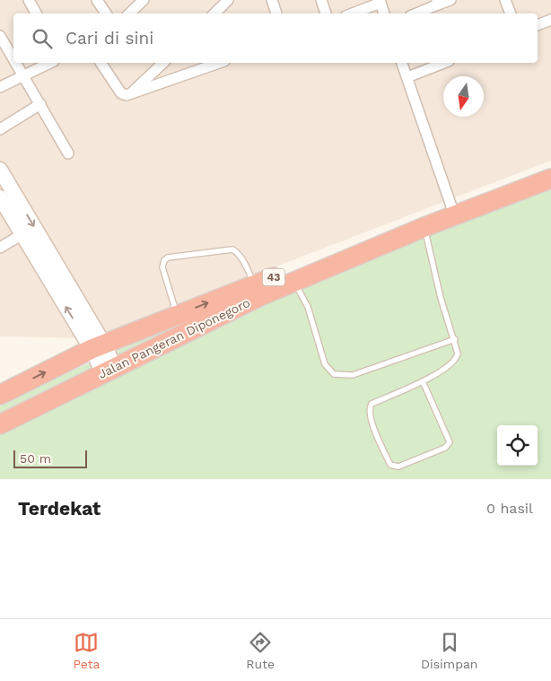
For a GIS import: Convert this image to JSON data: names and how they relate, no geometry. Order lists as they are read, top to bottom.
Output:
{
  "streets": {
    "highway": ["43", "Jalan Pangeran Diponegoro"]
  },
  "scale_bar": "50 m",
  "north": "bottom",
  "page": {
    "search": "Cari di sini",
    "scale": "50 m",
    "heading": ["Terdekat", "0 hasil"],
    "nav": ["Peta", "Rute", "Disimpan"]
  }
}
